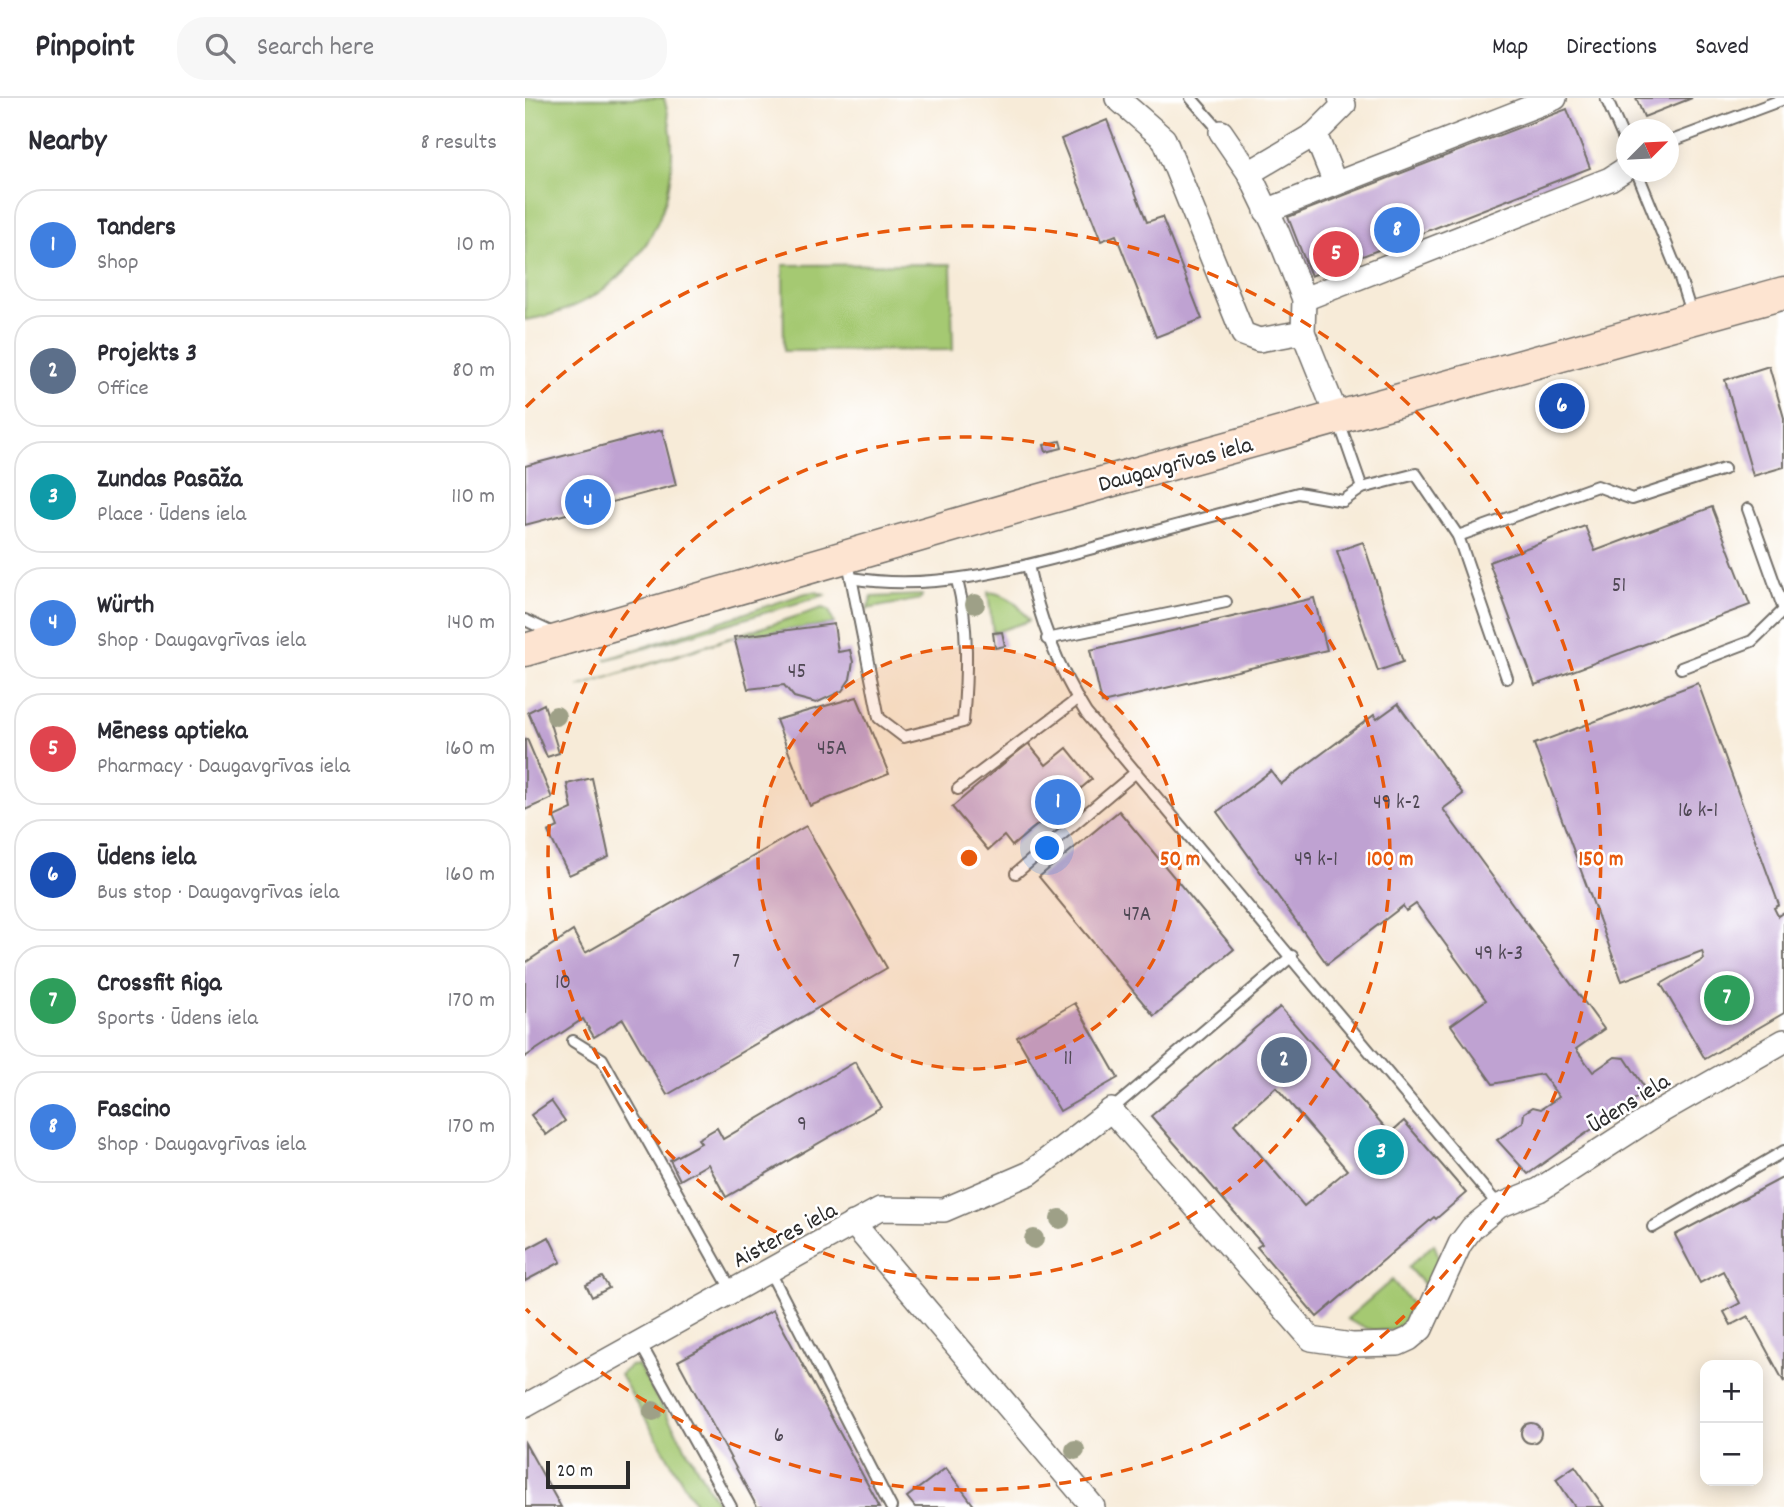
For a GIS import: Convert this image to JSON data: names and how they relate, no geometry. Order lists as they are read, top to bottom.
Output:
{
  "streets": {
    "main road": ["Daugavgrīvas iela"],
    "street": ["Ūdens iela", "Aisteres iela"]
  },
  "house_numbers": [
    "51",
    "45",
    "45A",
    "49 k-2",
    "16 k-1",
    "49 k-1",
    "47A",
    "49 k-3",
    "7",
    "10",
    "11",
    "9",
    "6"
  ],
  "scale_bar": "20 m",
  "north": "top right",
  "page": {
    "header": "Pinpoint",
    "search": "Search here",
    "nav": ["Map", "Directions", "Saved"],
    "heading": ["Nearby", "8 results"],
    "list": [
      {
        "mark": "1",
        "name": "Tanders",
        "note": "Shop",
        "value": "10 m"
      },
      {
        "mark": "2",
        "name": "Projekts 3",
        "note": "Office",
        "value": "80 m"
      },
      {
        "mark": "3",
        "name": "Zundas Pasāža",
        "note": "Place · Ūdens iela",
        "value": "110 m"
      },
      {
        "mark": "4",
        "name": "Würth",
        "note": "Shop · Daugavgrīvas iela",
        "value": "140 m"
      },
      {
        "mark": "5",
        "name": "Mēness aptieka",
        "note": "Pharmacy · Daugavgrīvas iela",
        "value": "160 m"
      },
      {
        "mark": "6",
        "name": "Ūdens iela",
        "note": "Bus stop · Daugavgrīvas iela",
        "value": "160 m"
      },
      {
        "mark": "7",
        "name": "Crossfit Riga",
        "note": "Sports · Ūdens iela",
        "value": "170 m"
      },
      {
        "mark": "8",
        "name": "Fascino",
        "note": "Shop · Daugavgrīvas iela",
        "value": "170 m"
      }
    ],
    "pins": [
      "8",
      "5",
      "6",
      "4",
      "1",
      "7",
      "2",
      "3"
    ],
    "map_buttons": ["+", "−"],
    "scale": "20 m"
  },
  "rings": ["50 m", "100 m", "150 m"]
}
